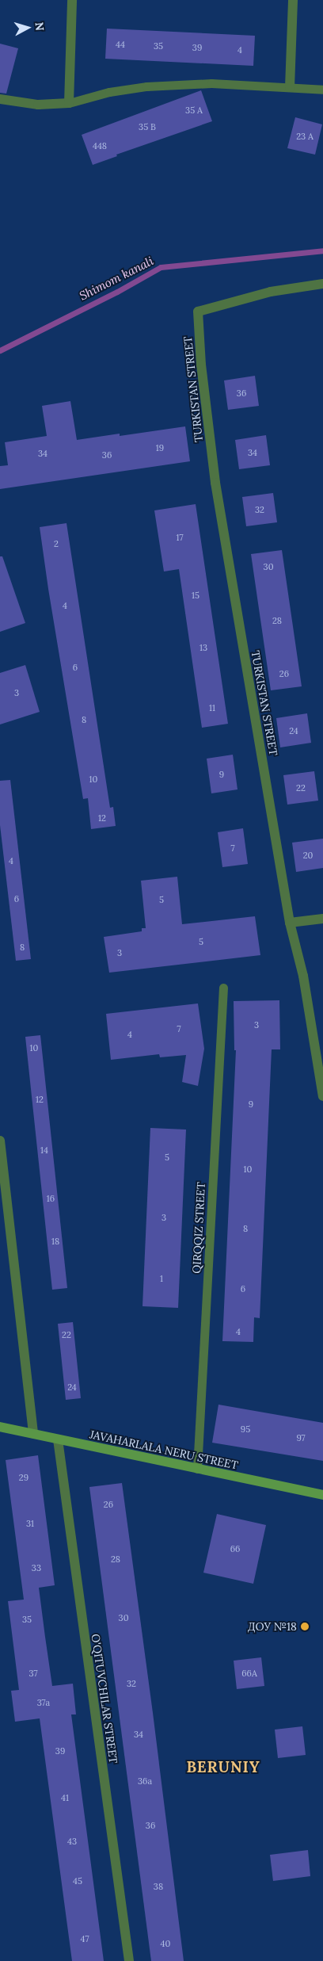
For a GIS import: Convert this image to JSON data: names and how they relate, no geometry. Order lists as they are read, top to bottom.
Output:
{
  "streets": {
    "street": ["TURKISTAN STREET", "JAVAHARLALA NERU STREET", "O'QITUVCHILAR STREET"],
    "lane": ["QIRQQIZ STREET"]
  },
  "crossings": [
    ["QIRQQIZ STREET", "JAVAHARLALA NERU STREET"],
    ["JAVAHARLALA NERU STREET", "O'QITUVCHILAR STREET"]
  ],
  "districts": ["BERUNIY"],
  "water": ["Shimom kanali"],
  "places": ["ДОУ №18"],
  "house_numbers": [
    "44",
    "35",
    "39",
    "4",
    "35 A",
    "35 B",
    "23 A",
    "448",
    "36",
    "19",
    "34",
    "34",
    "36",
    "32",
    "17",
    "2",
    "30",
    "15",
    "4",
    "28",
    "13",
    "6",
    "26",
    "3",
    "11",
    "8",
    "24",
    "9",
    "10",
    "22",
    "12",
    "7",
    "20",
    "4",
    "6",
    "5",
    "5",
    "8",
    "3",
    "3",
    "7",
    "4",
    "10",
    "12",
    "9",
    "14",
    "5",
    "10",
    "16",
    "3",
    "8",
    "18",
    "1",
    "6",
    "4",
    "22",
    "24",
    "95",
    "97",
    "29",
    "26",
    "31",
    "66",
    "28",
    "33",
    "30",
    "35",
    "37",
    "66A",
    "32",
    "37a",
    "34",
    "39",
    "36a",
    "41",
    "36",
    "43",
    "45",
    "38",
    "47",
    "40"
  ],
  "north": "right"
}
